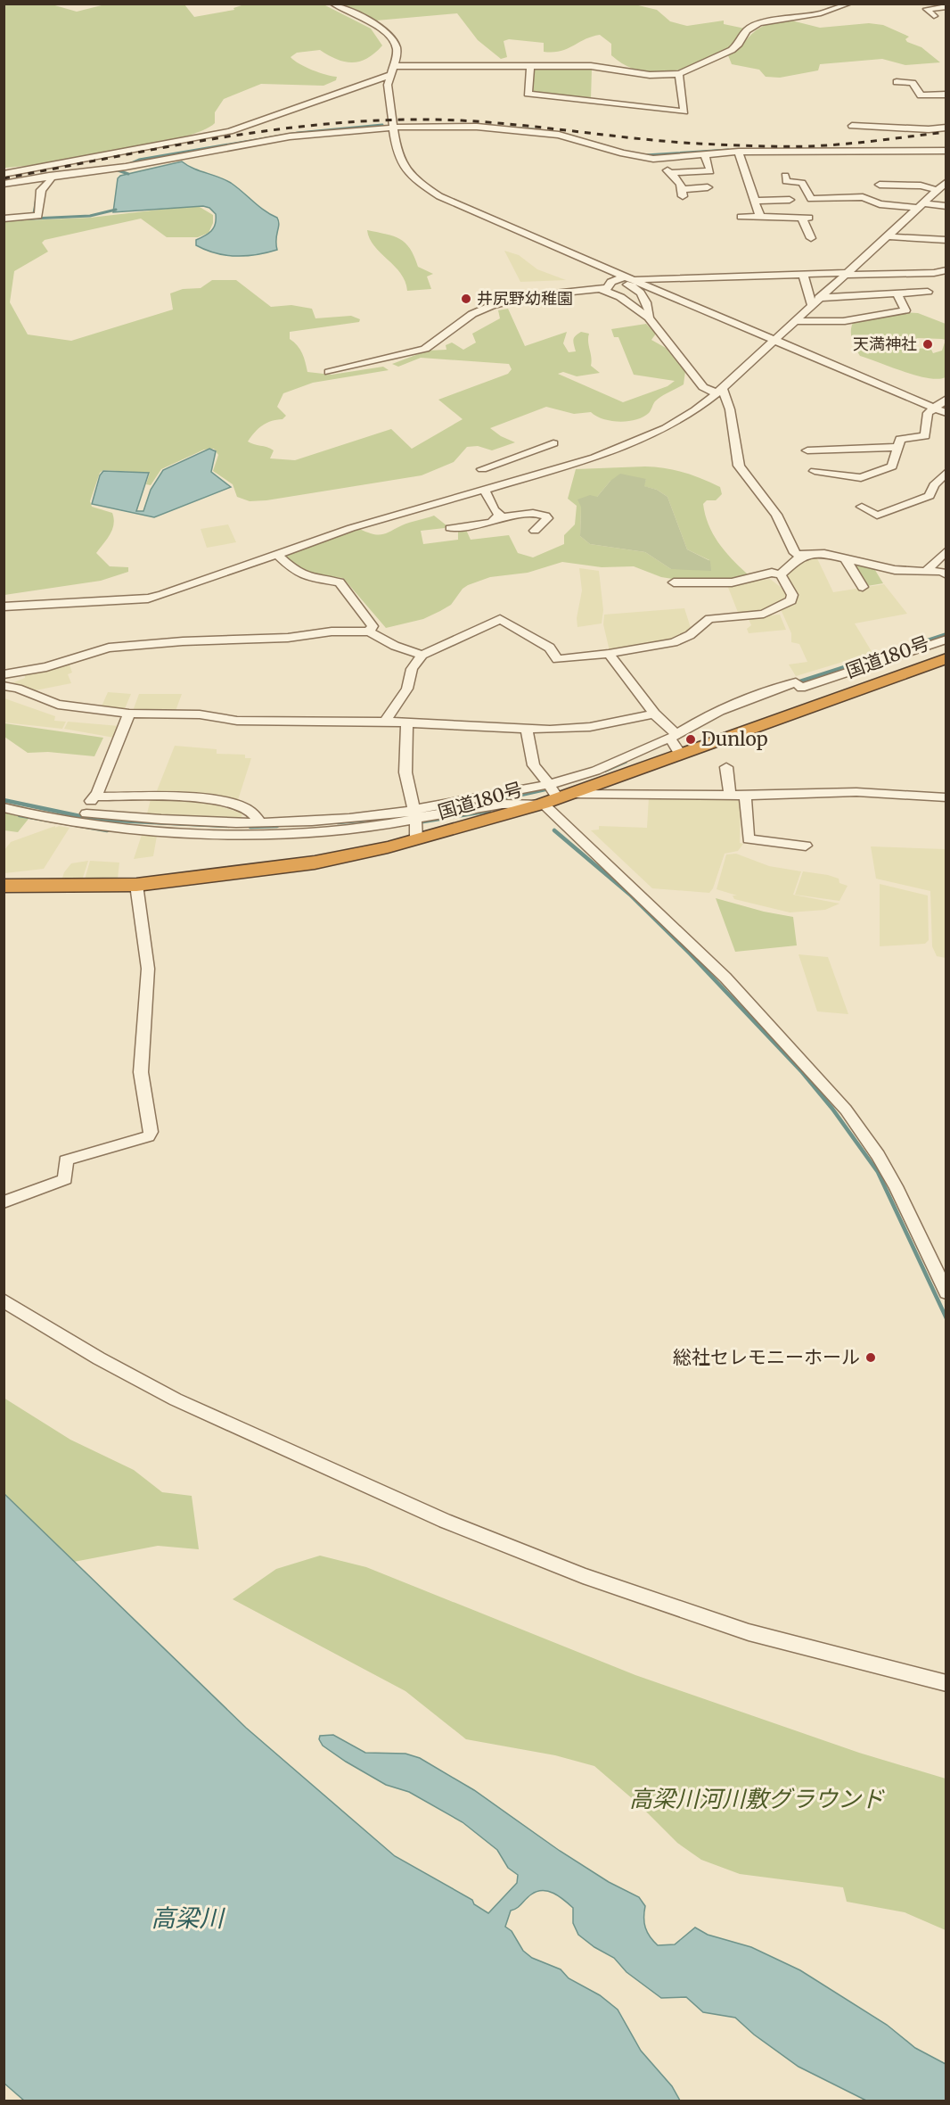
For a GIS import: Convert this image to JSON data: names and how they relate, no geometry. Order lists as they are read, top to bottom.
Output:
{
  "streets": {
    "highway": ["国道180号"]
  },
  "water": ["高梁川"],
  "parks": ["高梁川河川敷グラウンド"],
  "places": [
    "井尻野幼稚園",
    "天満神社",
    "Dunlop",
    "総社セレモニーホール"
  ]
}
